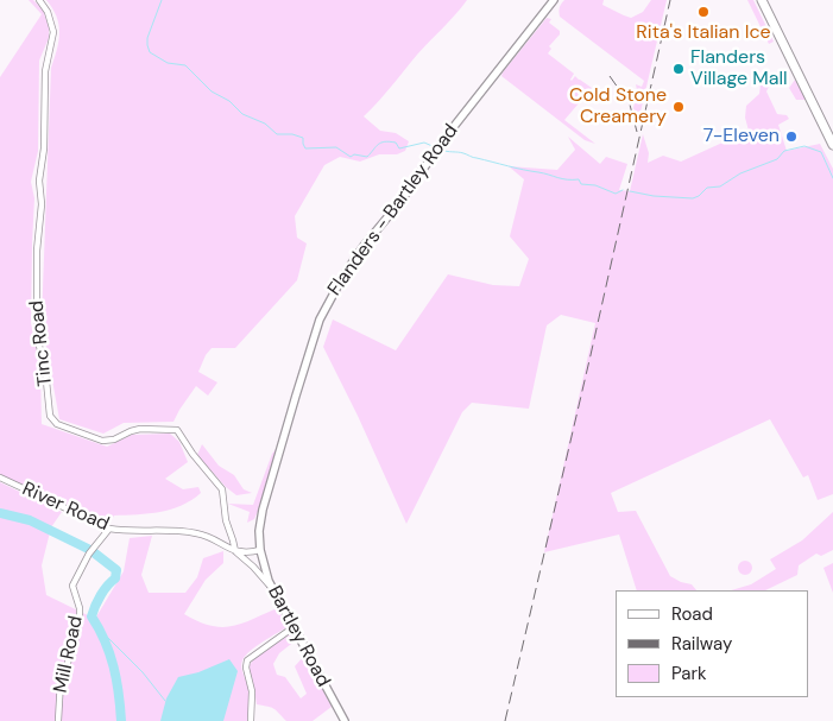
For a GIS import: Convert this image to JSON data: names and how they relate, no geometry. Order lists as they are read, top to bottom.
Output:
{
  "streets": {
    "main road": ["Flanders - Bartley Road", "Bartley Road"],
    "street": ["Tinc Road", "River Road", "Mill Road"]
  },
  "crossings": [
    ["Flanders - Bartley Road", "River Road"],
    ["Flanders - Bartley Road", "Bartley Road"],
    ["Tinc Road", "River Road"],
    ["River Road", "Bartley Road"],
    ["River Road", "Mill Road"]
  ],
  "places": [
    "Rita's Italian Ice",
    "Flanders Village Mall",
    "Cold Stone Creamery",
    "7-Eleven"
  ],
  "legend": ["Road", "Railway", "Park"]
}
